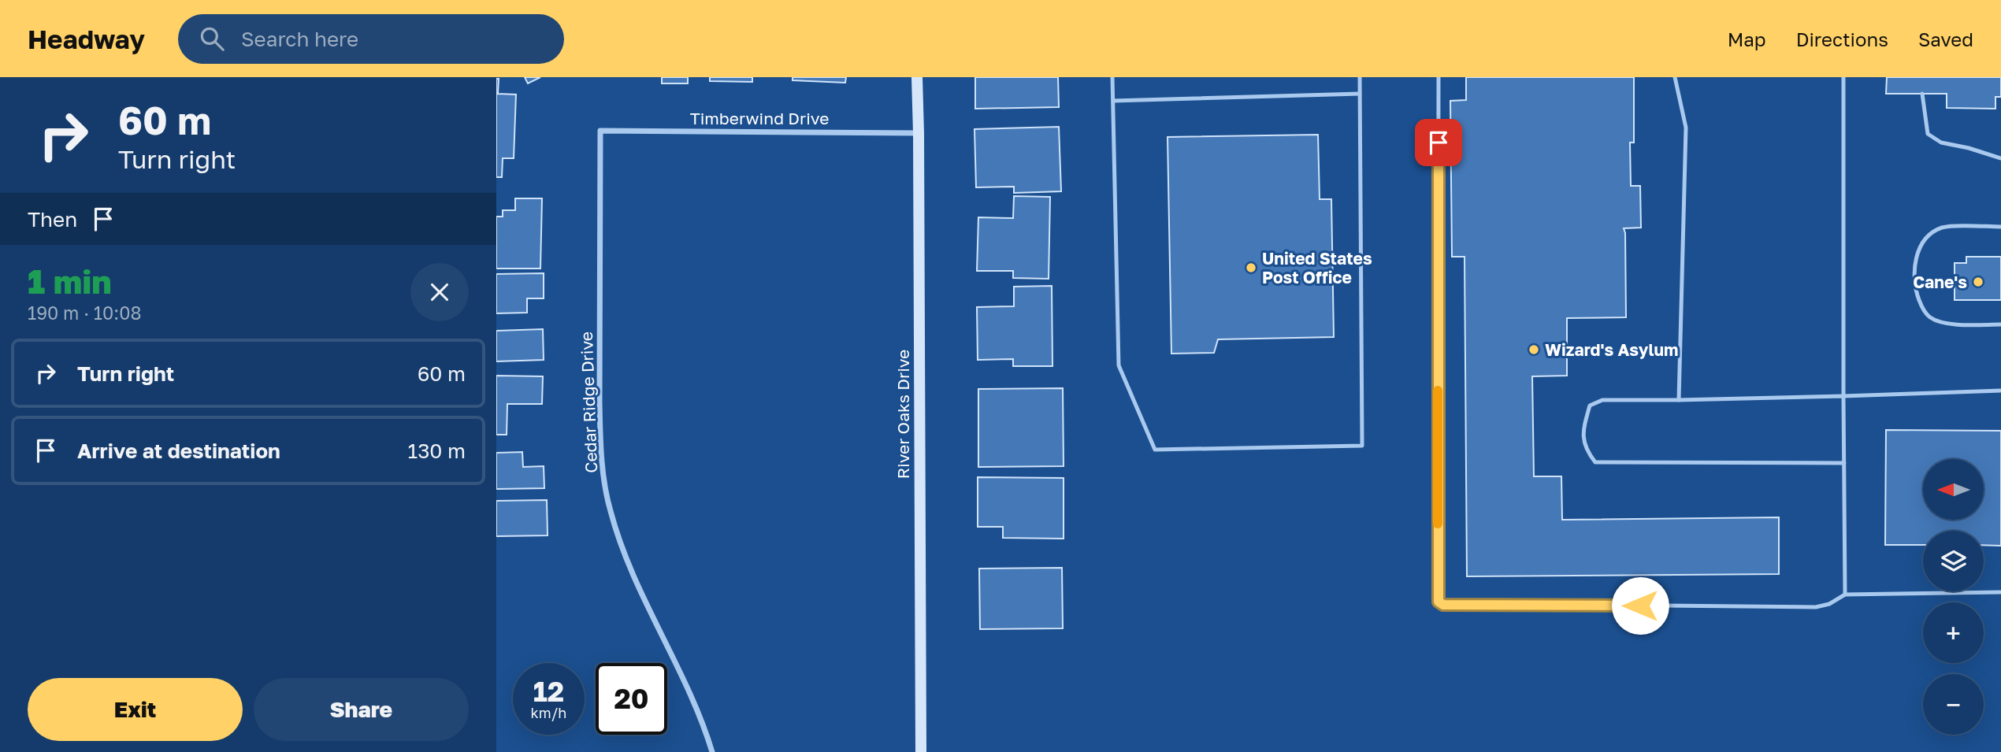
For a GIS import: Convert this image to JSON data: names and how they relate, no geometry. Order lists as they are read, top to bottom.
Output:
{
  "streets": {
    "street": ["Timberwind Drive", "Cedar Ridge Drive", "River Oaks Drive"]
  },
  "crossings": [
    ["Timberwind Drive", "Cedar Ridge Drive"],
    ["Timberwind Drive", "River Oaks Drive"]
  ],
  "places": ["United States Post Office", "Cane's", "Wizard's Asylum"],
  "north": "left",
  "page": {
    "header": "Headway",
    "search": "Search here",
    "nav": ["Map", "Directions", "Saved"],
    "turn": ["60 m", "Turn right"],
    "then": "Then",
    "heading": ["1 min", "190 m · 10:08"],
    "list": [
      {
        "name": "Turn right",
        "value": "60 m"
      },
      {
        "name": "Arrive at destination",
        "value": "130 m"
      }
    ],
    "map_buttons": ["+", "−"],
    "speed": "12 km/h",
    "limit": "20",
    "buttons": ["Exit", "Share"]
  }
}
